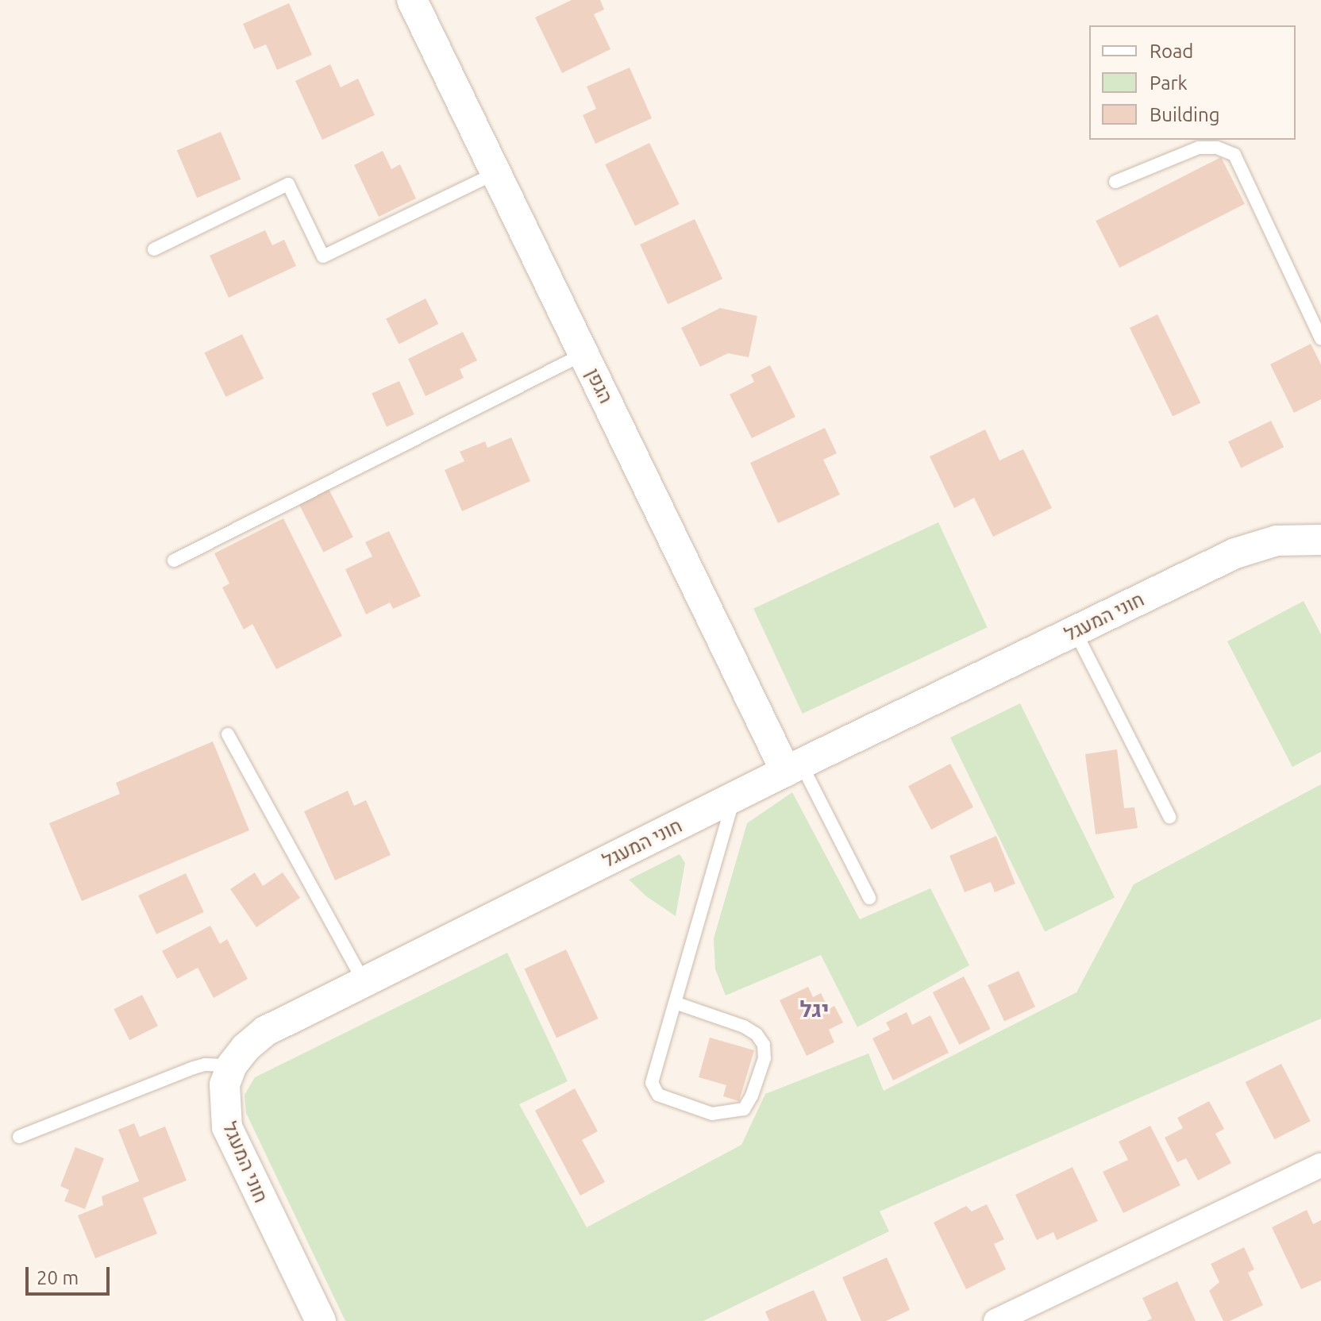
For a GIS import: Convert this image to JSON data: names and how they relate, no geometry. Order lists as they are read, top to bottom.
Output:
{
  "streets": {
    "street": ["הגפן", "חוני המעגל"]
  },
  "crossings": [
    ["הגפן", "חוני המעגל"]
  ],
  "districts": ["יגל"],
  "legend": ["Road", "Park", "Building"],
  "scale_bar": "20 m"
}
